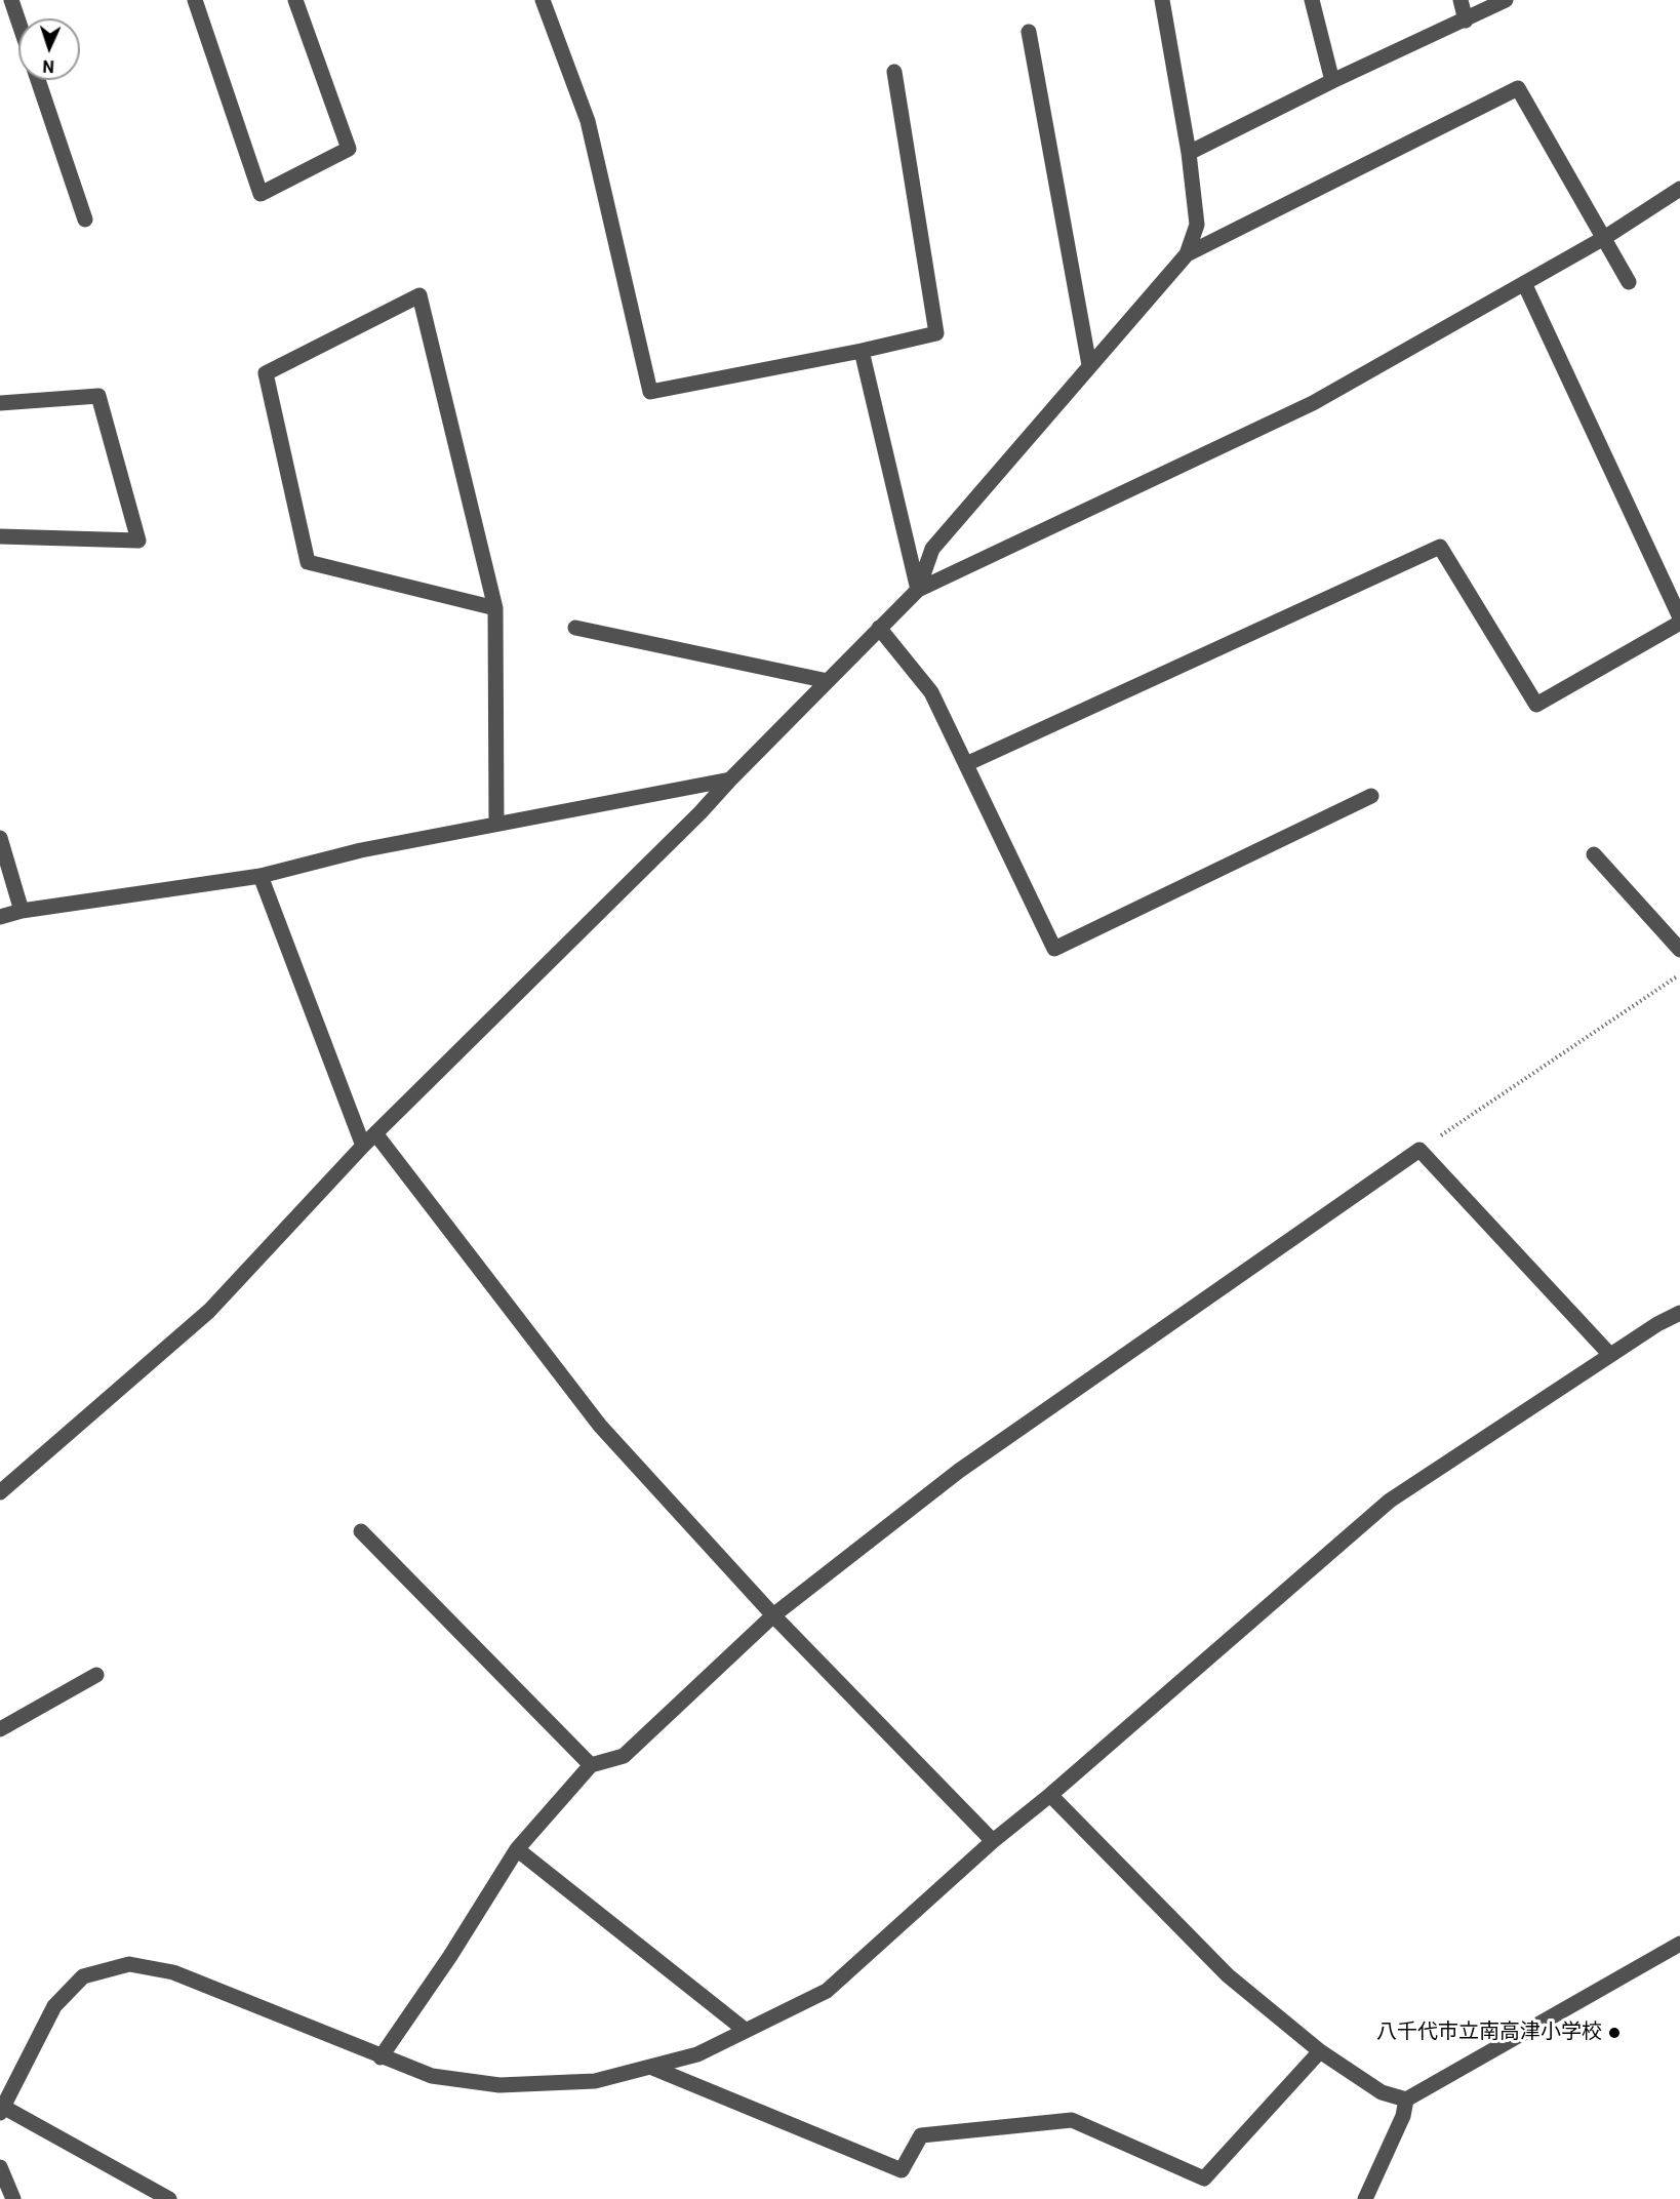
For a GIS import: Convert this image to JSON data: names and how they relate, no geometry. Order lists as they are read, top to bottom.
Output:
{
  "places": ["八千代市立南高津小学校"],
  "north": "bottom"
}
